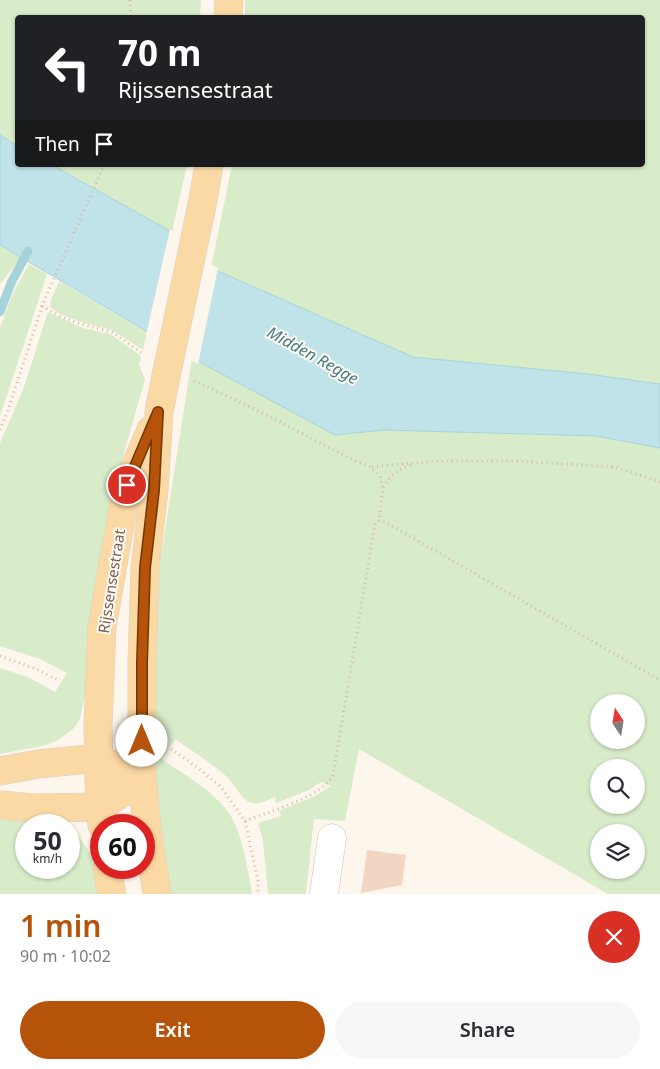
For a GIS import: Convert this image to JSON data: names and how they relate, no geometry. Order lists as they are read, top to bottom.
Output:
{
  "streets": {
    "main road": ["Rijssensestraat"]
  },
  "water": ["Midden Regge"],
  "north": "top",
  "page": {
    "turn": ["70 m", "Rijssensestraat"],
    "then": "Then",
    "speed": "50 km/h",
    "limit": "60",
    "heading": ["1 min", "90 m · 10:02"],
    "buttons": ["Exit", "Share"]
  }
}
